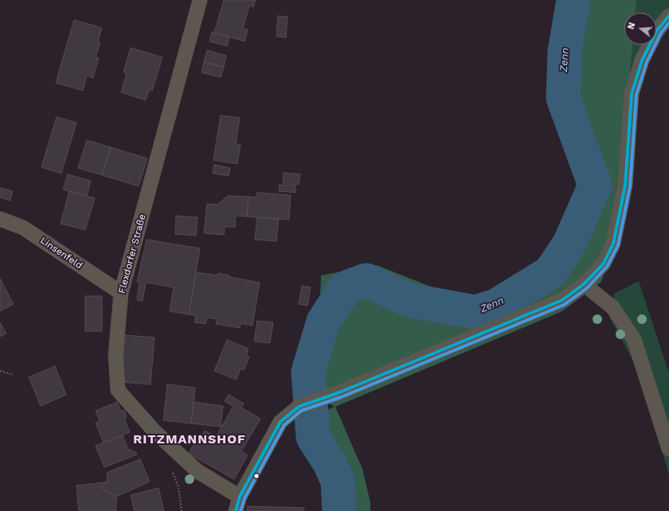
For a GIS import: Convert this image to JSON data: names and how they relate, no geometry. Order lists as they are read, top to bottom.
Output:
{
  "streets": {
    "street": ["Linsenfeld", "Flexdorfer Straße"]
  },
  "crossings": [
    ["Linsenfeld", "Flexdorfer Straße"]
  ],
  "districts": ["RITZMANNSHOF"],
  "water": ["Zenn"],
  "north": "left"
}
